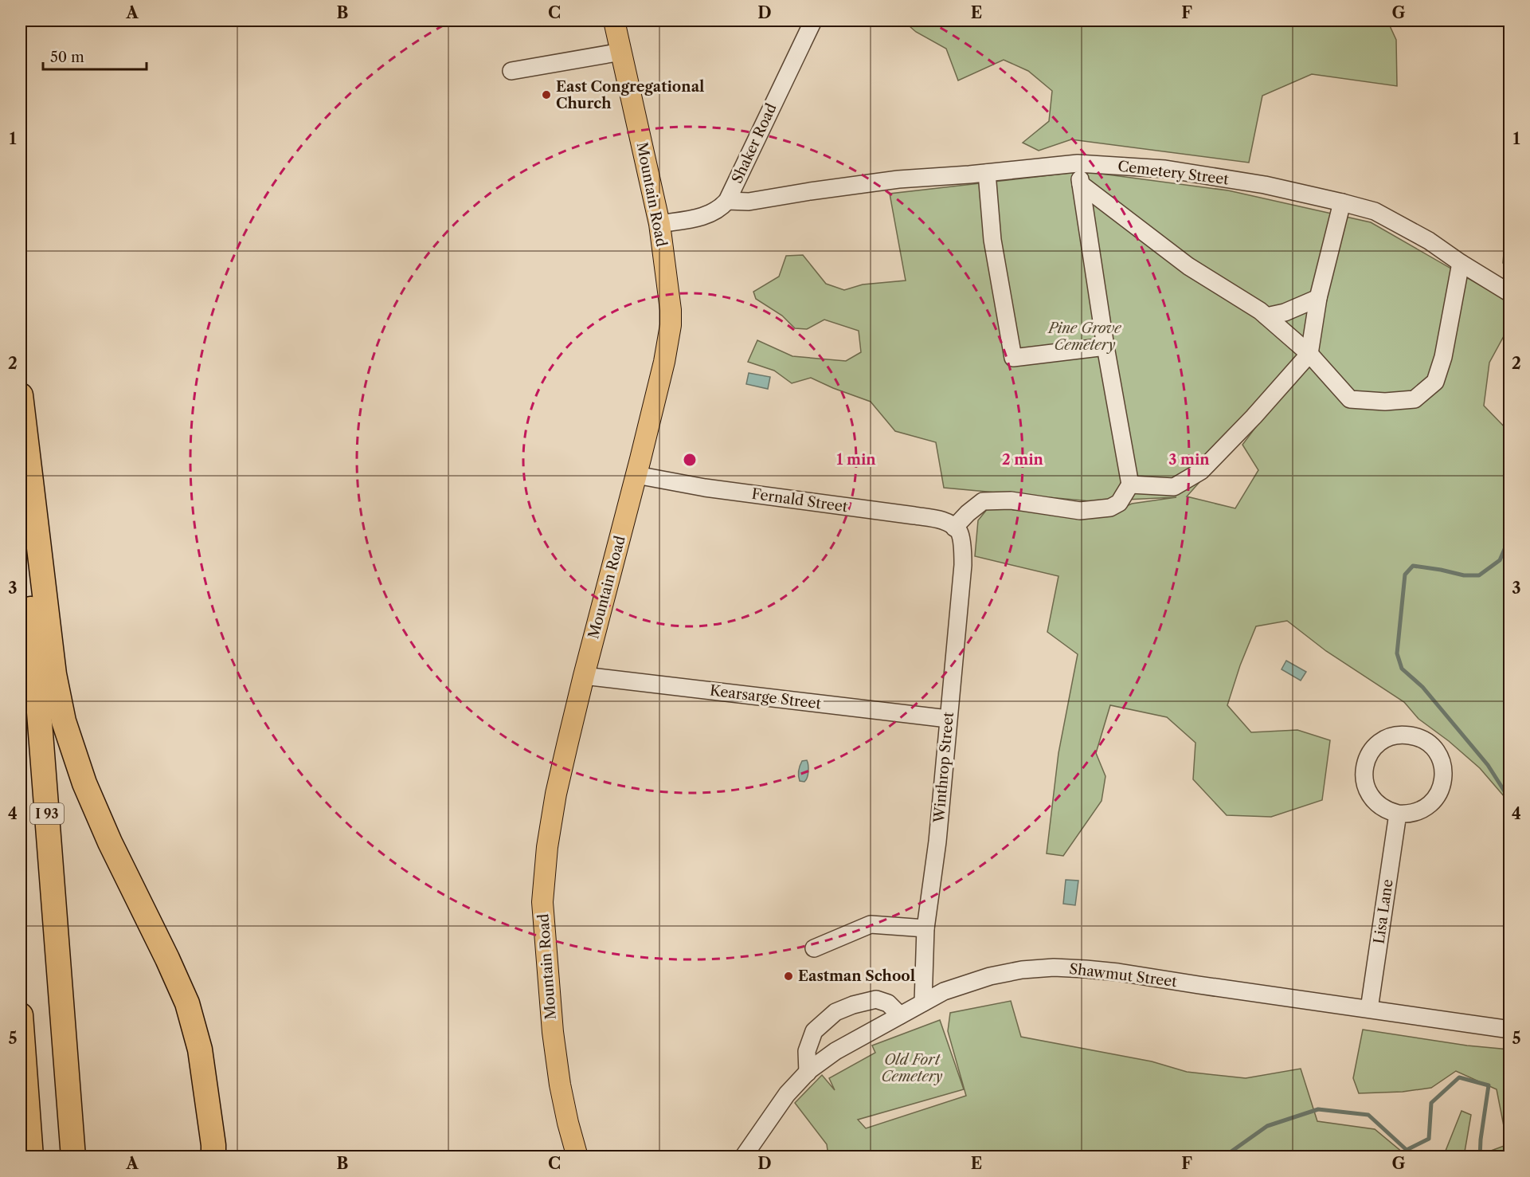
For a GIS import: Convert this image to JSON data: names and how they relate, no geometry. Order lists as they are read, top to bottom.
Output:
{
  "streets": {
    "highway": ["I 93"],
    "main road": ["Mountain Road"],
    "street": [
      "Shaker Road",
      "Cemetery Street",
      "Fernald Street",
      "Kearsarge Street",
      "Winthrop Street",
      "Lisa Lane",
      "Shawmut Street"
    ]
  },
  "crossings": [
    ["Shaker Road", "Cemetery Street"],
    ["Shaker Road", "Mountain Road"],
    ["Mountain Road", "Fernald Street"],
    ["Mountain Road", "Kearsarge Street"],
    ["Fernald Street", "Winthrop Street"],
    ["Kearsarge Street", "Winthrop Street"],
    ["Winthrop Street", "Shawmut Street"],
    ["Lisa Lane", "Shawmut Street"]
  ],
  "parks": ["Pine Grove Cemetery", "Old Fort Cemetery"],
  "places": ["East Congregational Church", "Eastman School"],
  "scale_bar": "50 m",
  "grid": {
    "columns": [
      "A",
      "B",
      "C",
      "D",
      "E",
      "F",
      "G"
    ],
    "rows": [
      "1",
      "2",
      "3",
      "4",
      "5"
    ]
  },
  "rings": ["1 min", "2 min", "3 min"]
}
